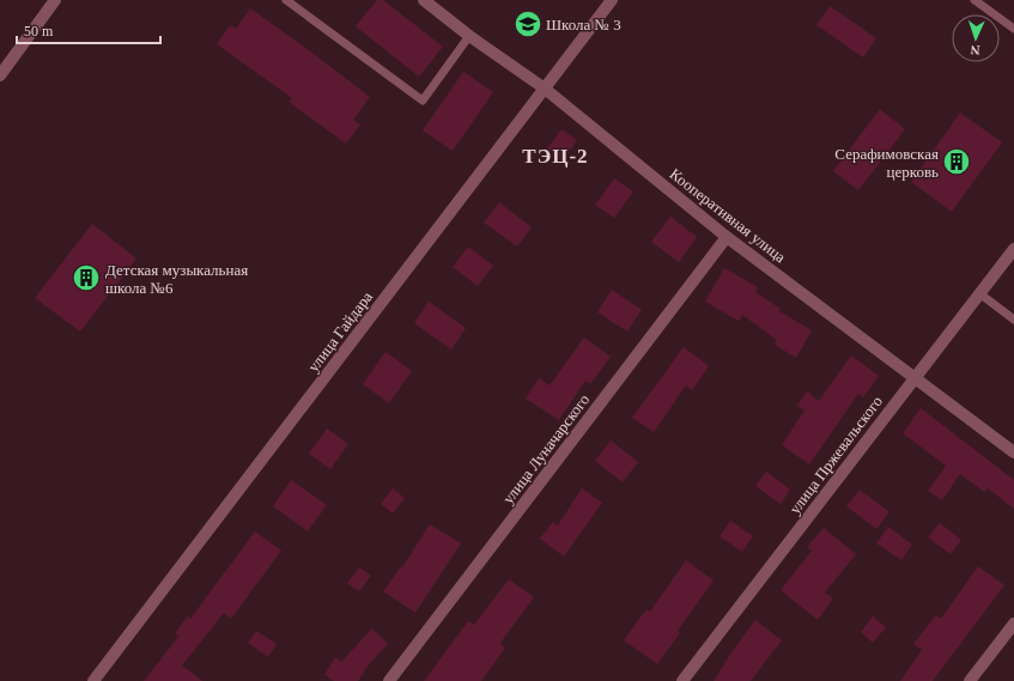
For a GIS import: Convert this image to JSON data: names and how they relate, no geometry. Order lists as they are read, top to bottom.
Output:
{
  "streets": {
    "street": [
      "Кооперативная улица",
      "улица Гайдара",
      "улица Луначарского",
      "улица Пржевальского"
    ]
  },
  "crossings": [
    ["Кооперативная улица", "улица Гайдара"],
    ["Кооперативная улица", "улица Луначарского"],
    ["Кооперативная улица", "улица Пржевальского"]
  ],
  "districts": ["ТЭЦ-2"],
  "places": {
    "school or university": ["Школа № 3"],
    "building": ["Серафимовская церковь", "Детская музыкальная школа №6"]
  },
  "scale_bar": "50 m",
  "north": "bottom"
}
